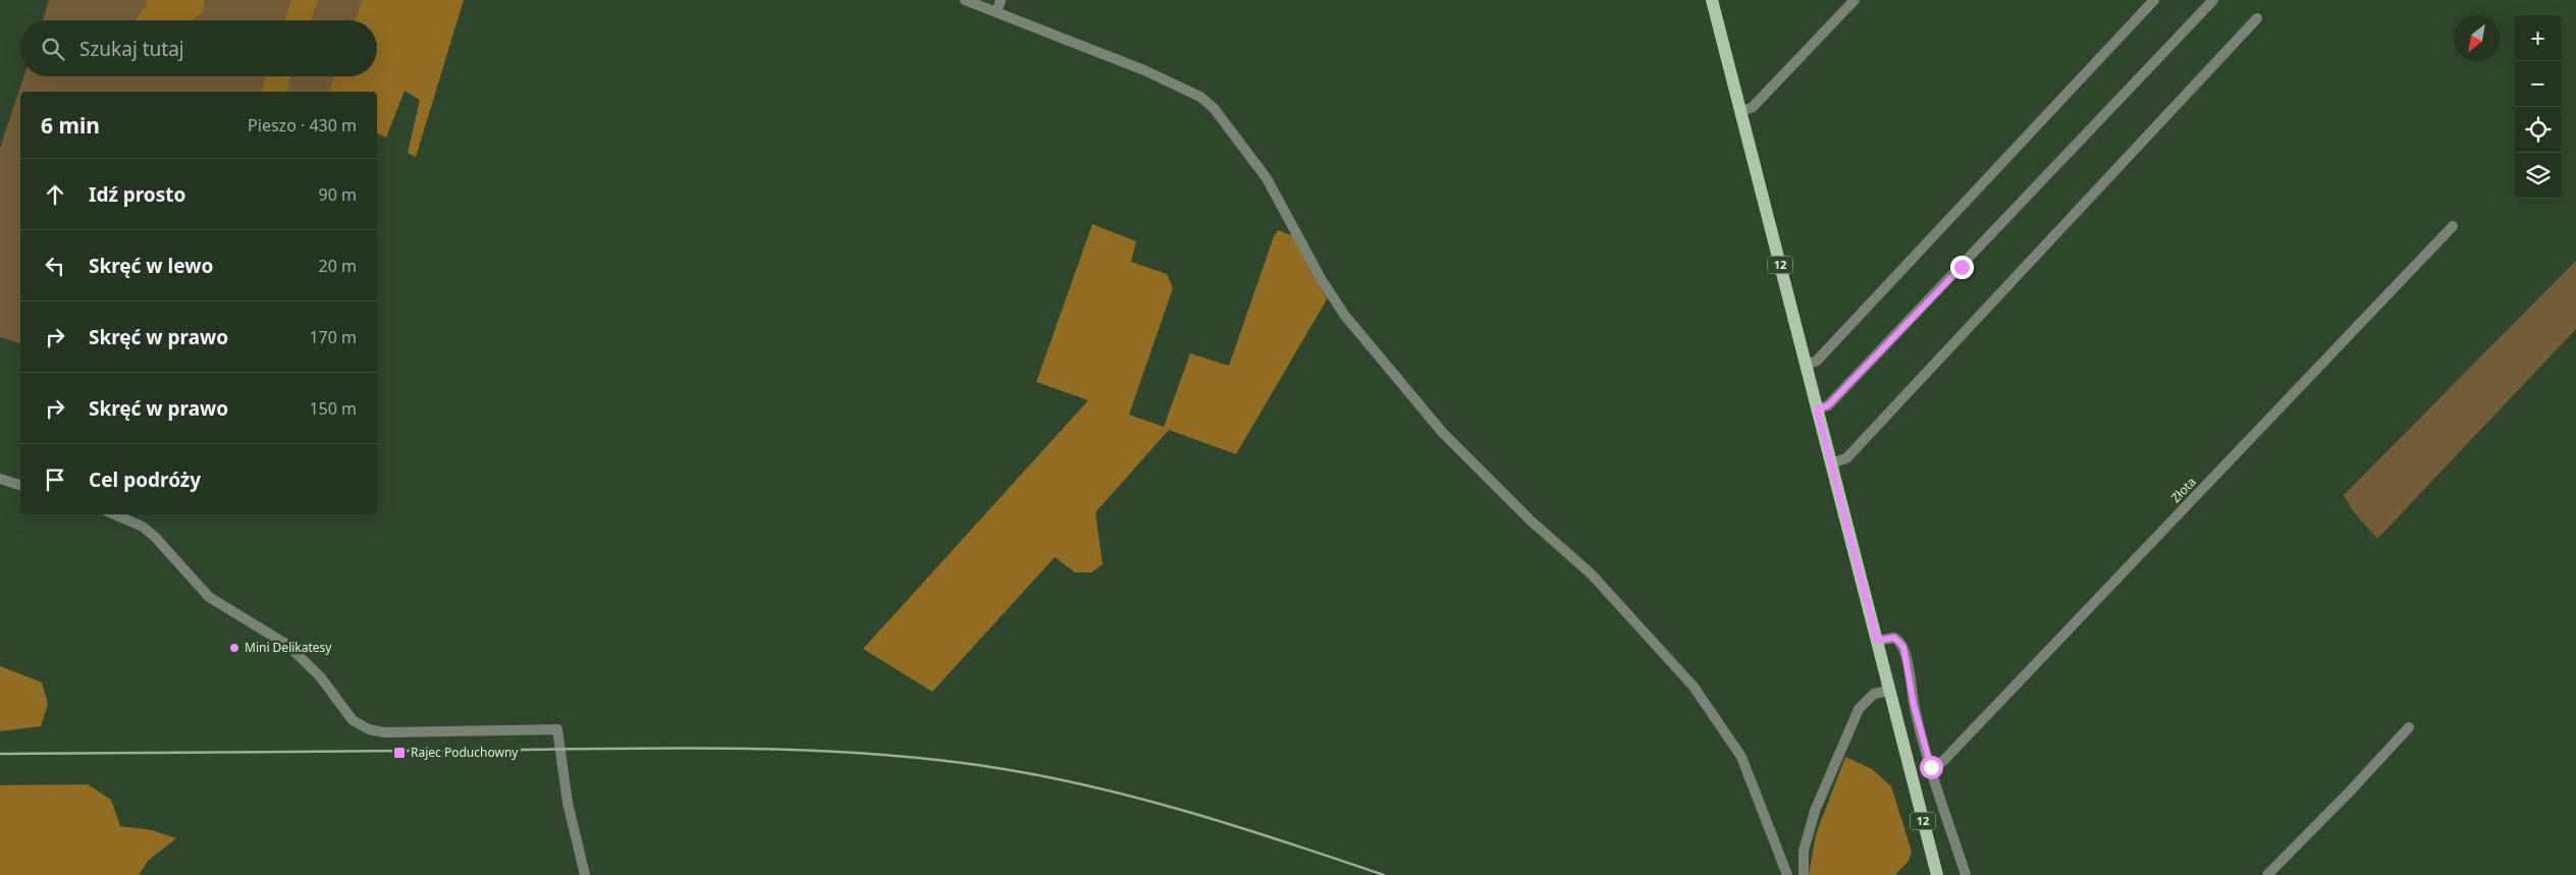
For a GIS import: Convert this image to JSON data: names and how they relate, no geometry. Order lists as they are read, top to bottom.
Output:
{
  "streets": {
    "main road": ["12"],
    "street": ["Złota"]
  },
  "places": {
    "other": ["Mini Delikatesy"],
    "transit": ["Rajec Poduchowny"]
  },
  "north": "bottom left",
  "page": {
    "map_buttons": ["+", "−"],
    "search": "Szukaj tutaj",
    "heading": ["6 min", "Pieszo · 430 m"],
    "list": [
      ["Idź prosto", "90 m"],
      ["Skręć w lewo", "20 m"],
      ["Skręć w prawo", "170 m"],
      ["Skręć w prawo", "150 m"],
      "Cel podróży"
    ]
  }
}
